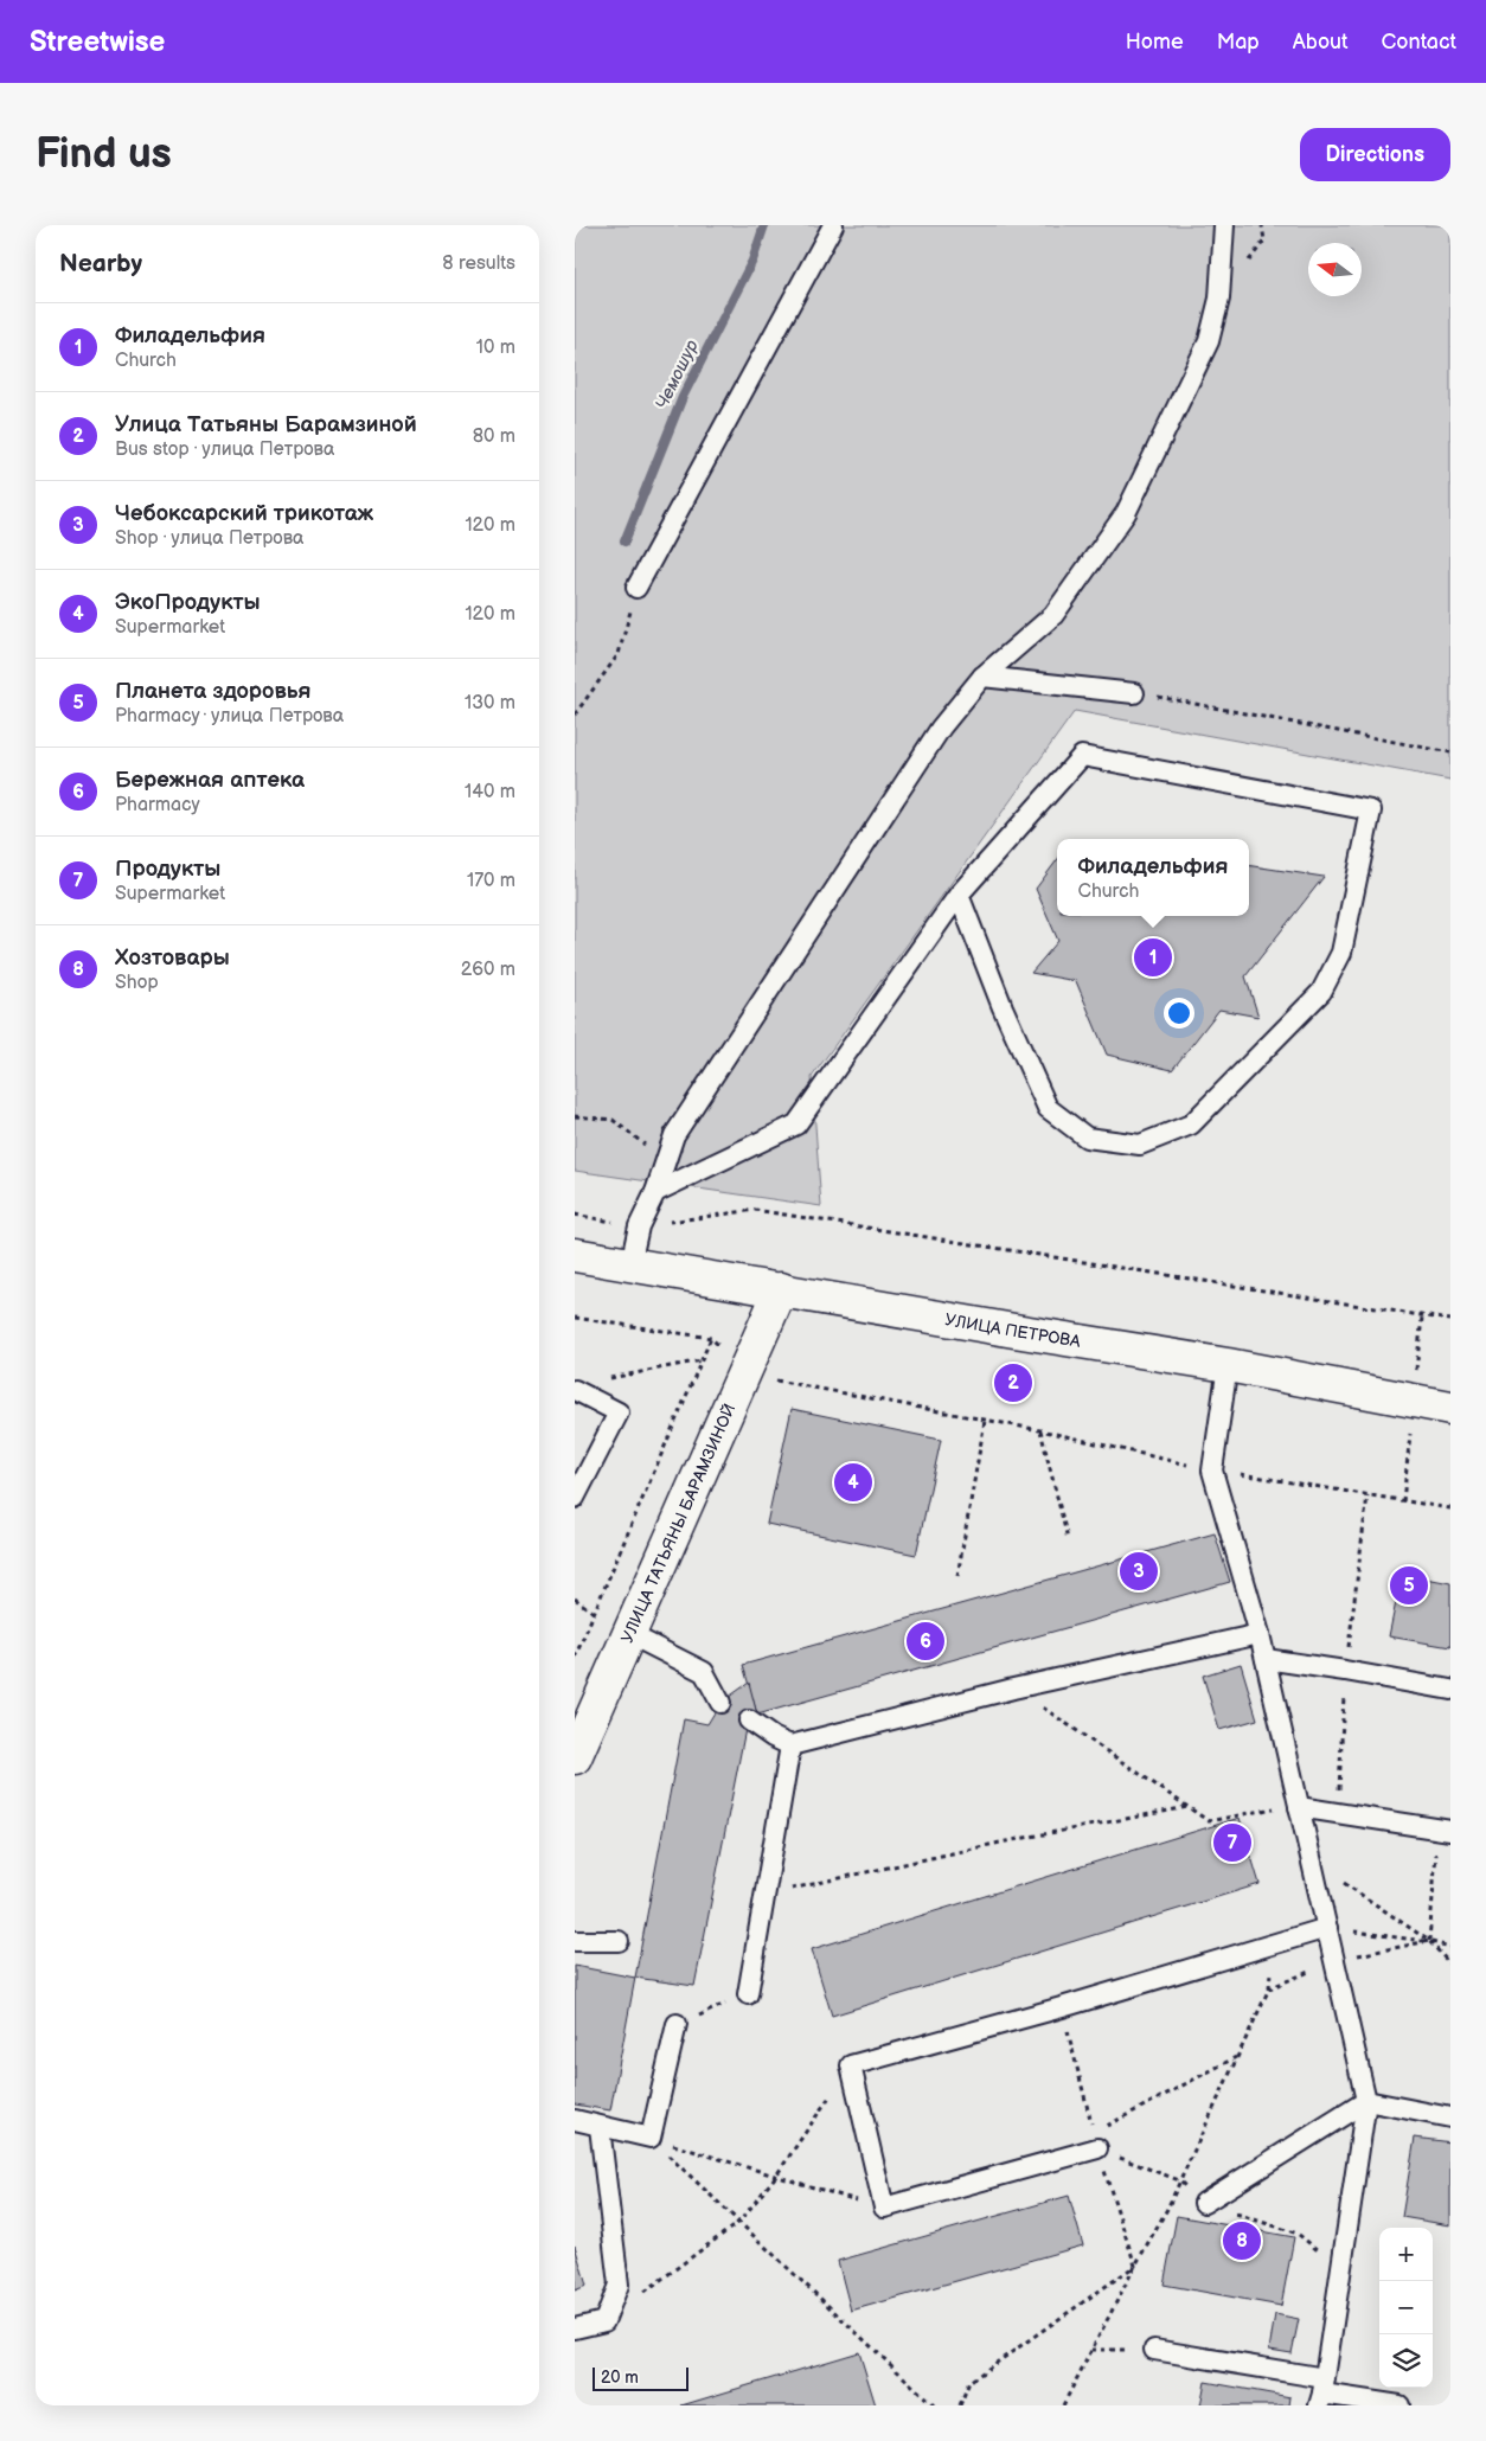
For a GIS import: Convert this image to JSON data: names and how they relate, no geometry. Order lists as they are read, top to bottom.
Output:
{
  "streets": {
    "main road": ["УЛИЦА ПЕТРОВА", "УЛИЦА ТАТЬЯНЫ БАРАМЗИНОЙ"]
  },
  "crossings": [
    ["УЛИЦА ПЕТРОВА", "УЛИЦА ТАТЬЯНЫ БАРАМЗИНОЙ"]
  ],
  "water": ["Чемошур"],
  "scale_bar": "20 m",
  "north": "left",
  "page": {
    "header": "Streetwise",
    "nav": [
      "Home",
      "Map",
      "About",
      "Contact"
    ],
    "buttons": "Directions",
    "title": "Find us",
    "heading": ["Nearby", "8 results"],
    "list": [
      {
        "mark": "1",
        "name": "Филадельфия",
        "note": "Church",
        "value": "10 m"
      },
      {
        "mark": "2",
        "name": "Улица Татьяны Барамзиной",
        "note": "Bus stop · улица Петрова",
        "value": "80 m"
      },
      {
        "mark": "3",
        "name": "Чебоксарский трикотаж",
        "note": "Shop · улица Петрова",
        "value": "120 m"
      },
      {
        "mark": "4",
        "name": "ЭкоПродукты",
        "note": "Supermarket",
        "value": "120 m"
      },
      {
        "mark": "5",
        "name": "Планета здоровья",
        "note": "Pharmacy · улица Петрова",
        "value": "130 m"
      },
      {
        "mark": "6",
        "name": "Бережная аптека",
        "note": "Pharmacy",
        "value": "140 m"
      },
      {
        "mark": "7",
        "name": "Продукты",
        "note": "Supermarket",
        "value": "170 m"
      },
      {
        "mark": "8",
        "name": "Хозтовары",
        "note": "Shop",
        "value": "260 m"
      }
    ],
    "popup": ["Филадельфия", "Church"],
    "pins": [
      "1",
      "2",
      "4",
      "3",
      "5",
      "6",
      "7",
      "8"
    ],
    "map_buttons": ["+", "−"],
    "scale": "20 m"
  }
}
